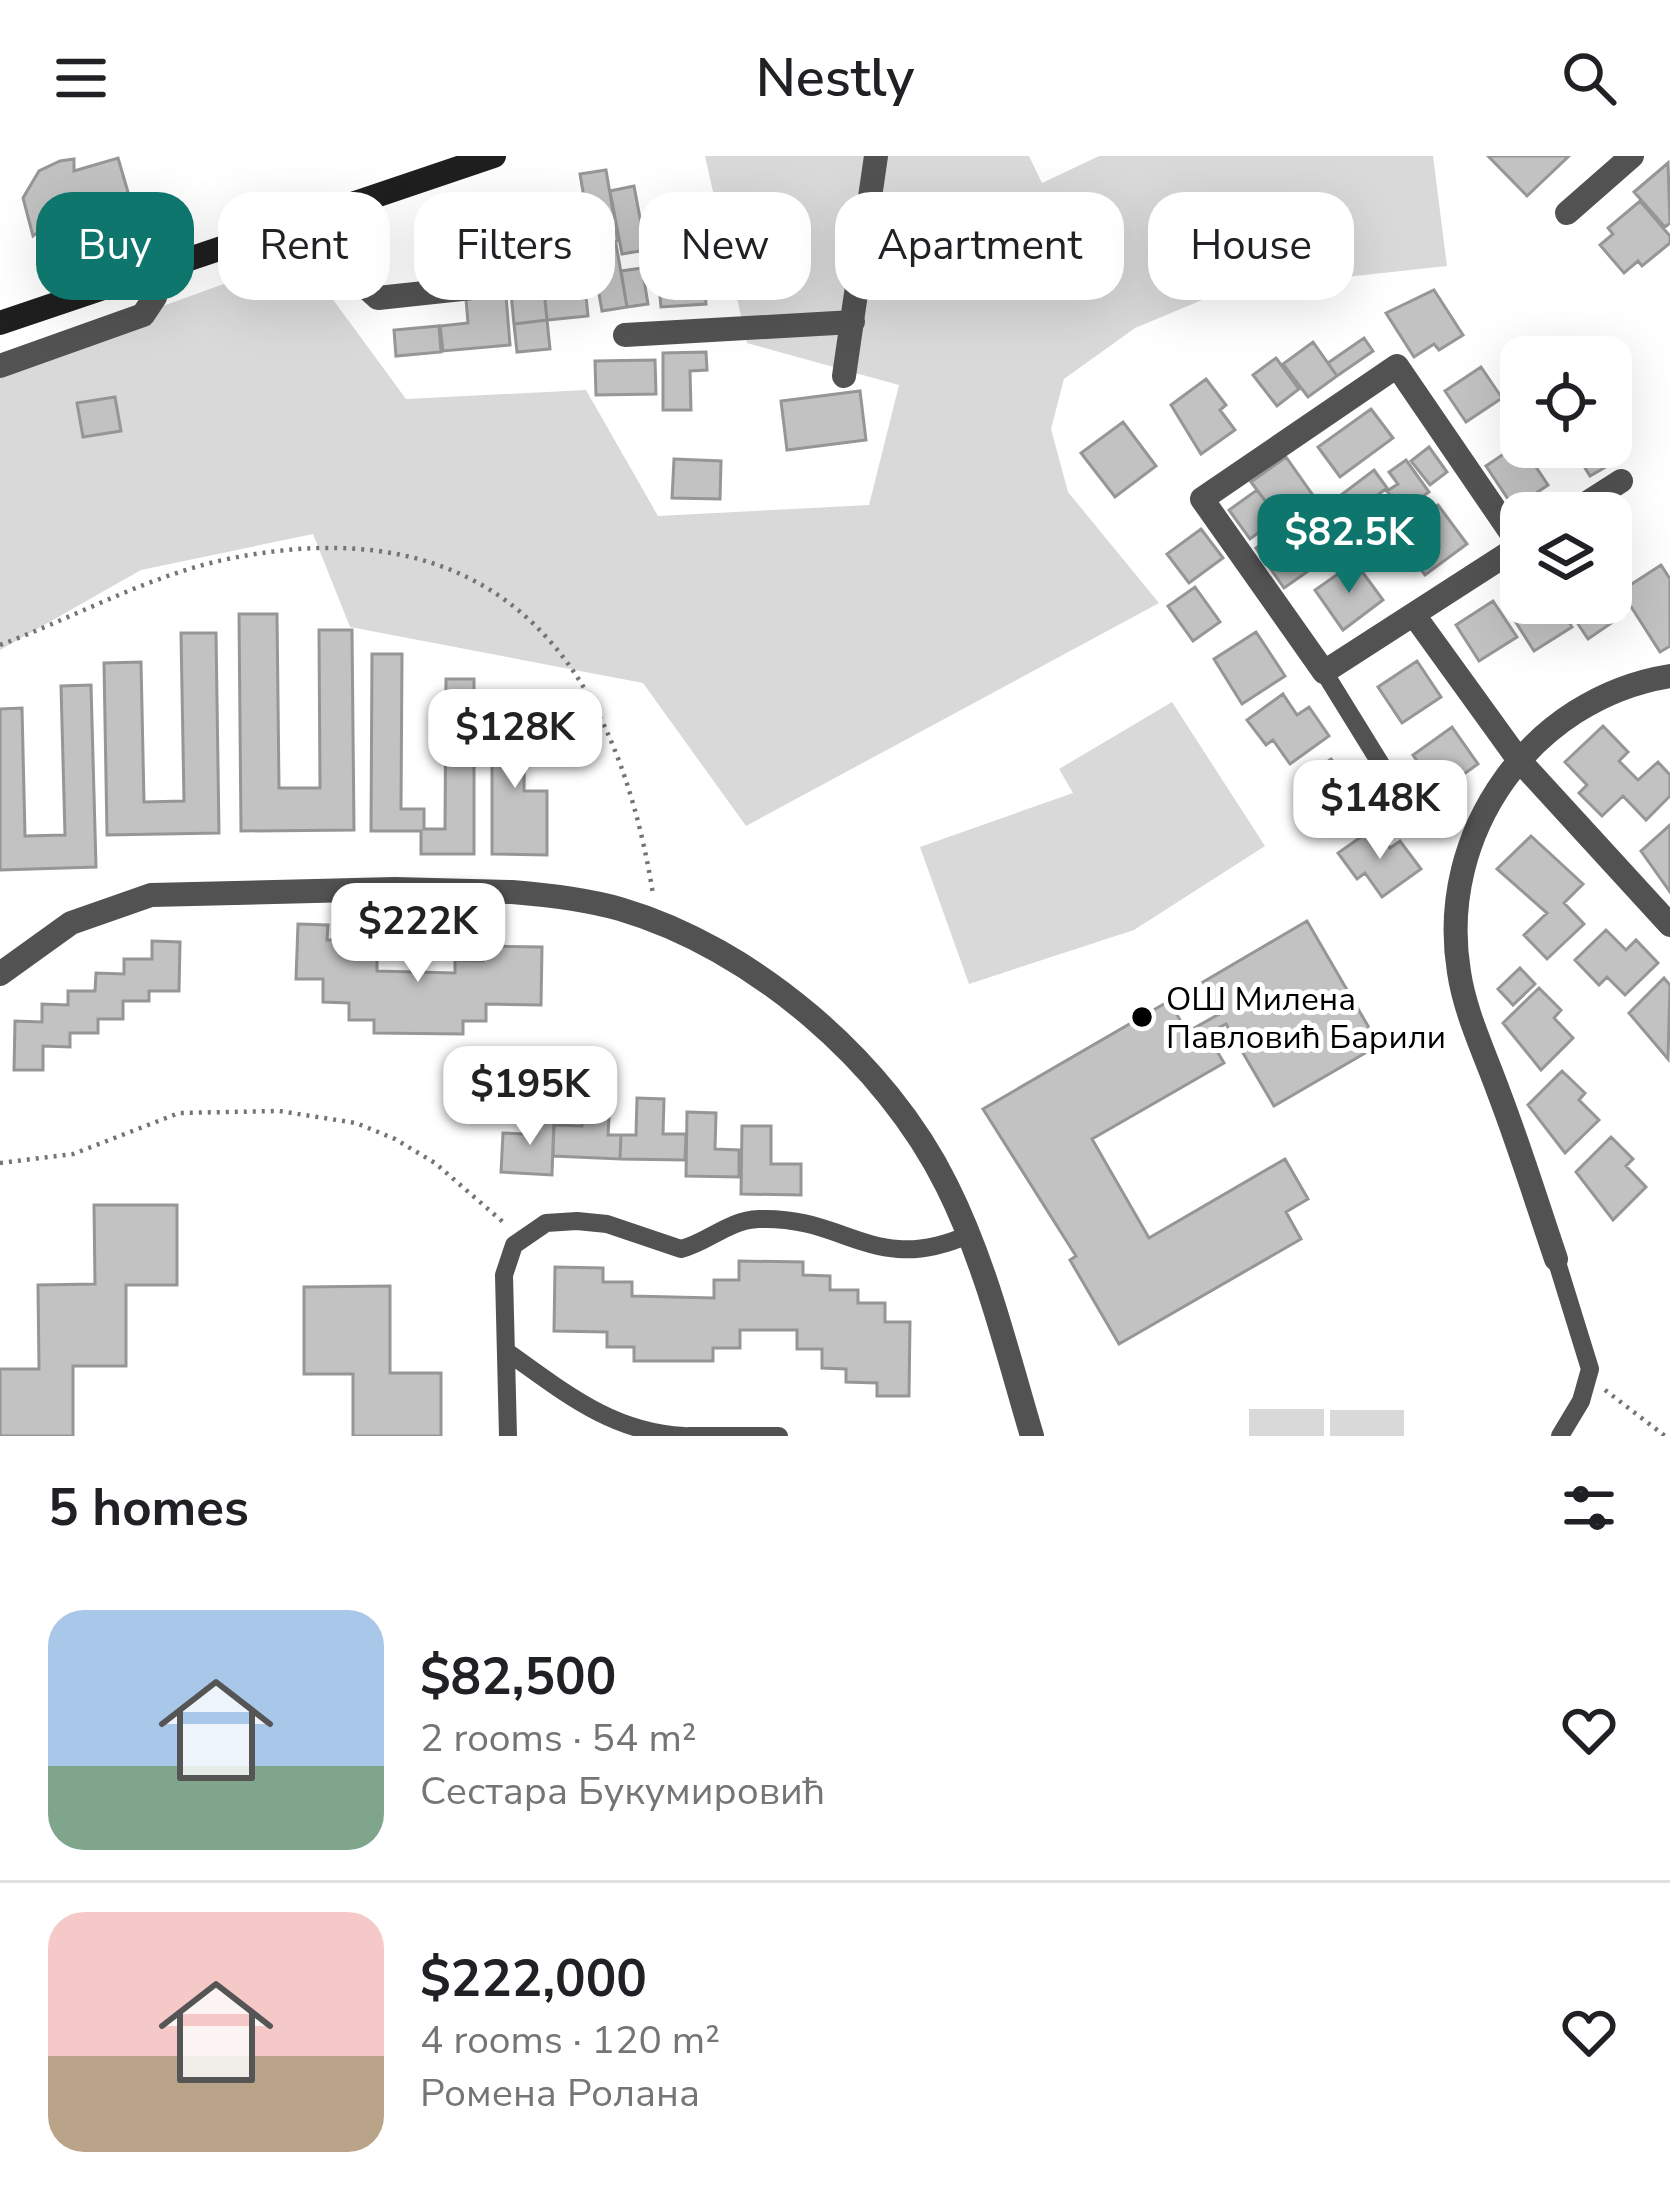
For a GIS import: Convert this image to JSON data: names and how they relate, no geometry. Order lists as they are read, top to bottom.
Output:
{
  "places": ["ОШ Милена Павловић Барили"],
  "page": {
    "header": "Nestly",
    "chip": [
      "Buy",
      "Rent",
      "Filters",
      "New",
      "Apartment",
      "House"
    ],
    "price": [
      "$82.5K",
      "$128K",
      "$148K",
      "$222K",
      "$195K"
    ],
    "heading": "5 homes",
    "list": [
      {
        "name": "$82,500",
        "note": "2 rooms · 54 m² · Сестара Букумировић"
      },
      {
        "name": "$222,000",
        "note": "4 rooms · 120 m² · Ромена Ролана"
      }
    ]
  }
}
